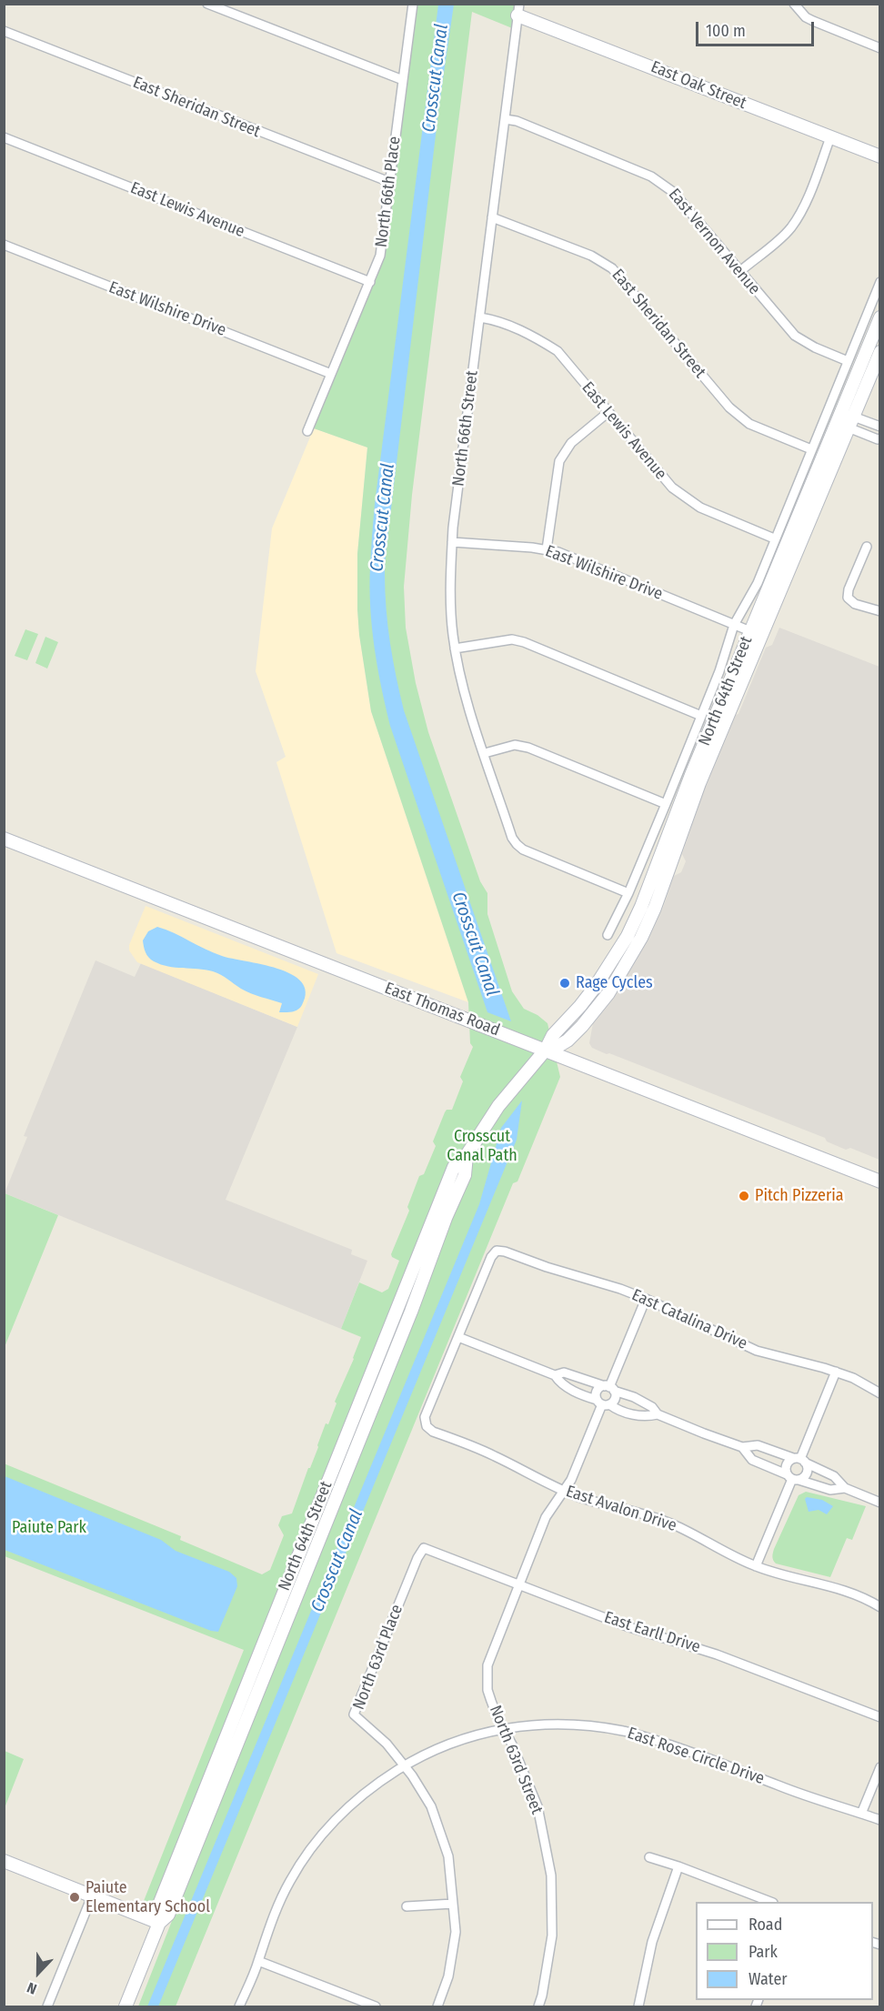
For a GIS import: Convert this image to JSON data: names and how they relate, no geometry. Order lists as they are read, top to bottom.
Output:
{
  "streets": {
    "main road": ["East Oak Street", "North 64th Street", "East Thomas Road"],
    "street": [
      "East Sheridan Street",
      "North 66th Place",
      "East Lewis Avenue",
      "East Vernon Avenue",
      "East Wilshire Drive",
      "North 66th Street",
      "East Catalina Drive",
      "East Avalon Drive",
      "East Earll Drive",
      "North 63rd Place",
      "East Rose Circle Drive",
      "North 63rd Street"
    ]
  },
  "crossings": [
    ["East Oak Street", "North 66th Street"],
    ["East Sheridan Street", "North 66th Place"],
    ["East Sheridan Street", "North 66th Street"],
    ["East Sheridan Street", "North 64th Street"],
    ["North 66th Place", "East Lewis Avenue"],
    ["North 66th Place", "East Wilshire Drive"],
    ["East Lewis Avenue", "North 66th Street"],
    ["East Lewis Avenue", "North 64th Street"],
    ["East Vernon Avenue", "North 66th Street"],
    ["East Vernon Avenue", "North 64th Street"],
    ["East Wilshire Drive", "North 66th Street"],
    ["East Wilshire Drive", "North 64th Street"],
    ["North 66th Street", "North 64th Street"],
    ["North 64th Street", "East Thomas Road"],
    ["East Catalina Drive", "East Avalon Drive"],
    ["East Avalon Drive", "North 63rd Street"],
    ["East Earll Drive", "North 63rd Place"],
    ["East Earll Drive", "North 63rd Street"],
    ["North 63rd Place", "East Rose Circle Drive"],
    ["East Rose Circle Drive", "North 63rd Street"]
  ],
  "water": ["Crosscut Canal"],
  "parks": ["Crosscut Canal Path", "Paiute Park"],
  "places": ["Rage Cycles", "Pitch Pizzeria", "Paiute Elementary School"],
  "legend": ["Road", "Park", "Water"],
  "scale_bar": "100 m",
  "north": "bottom"
}
